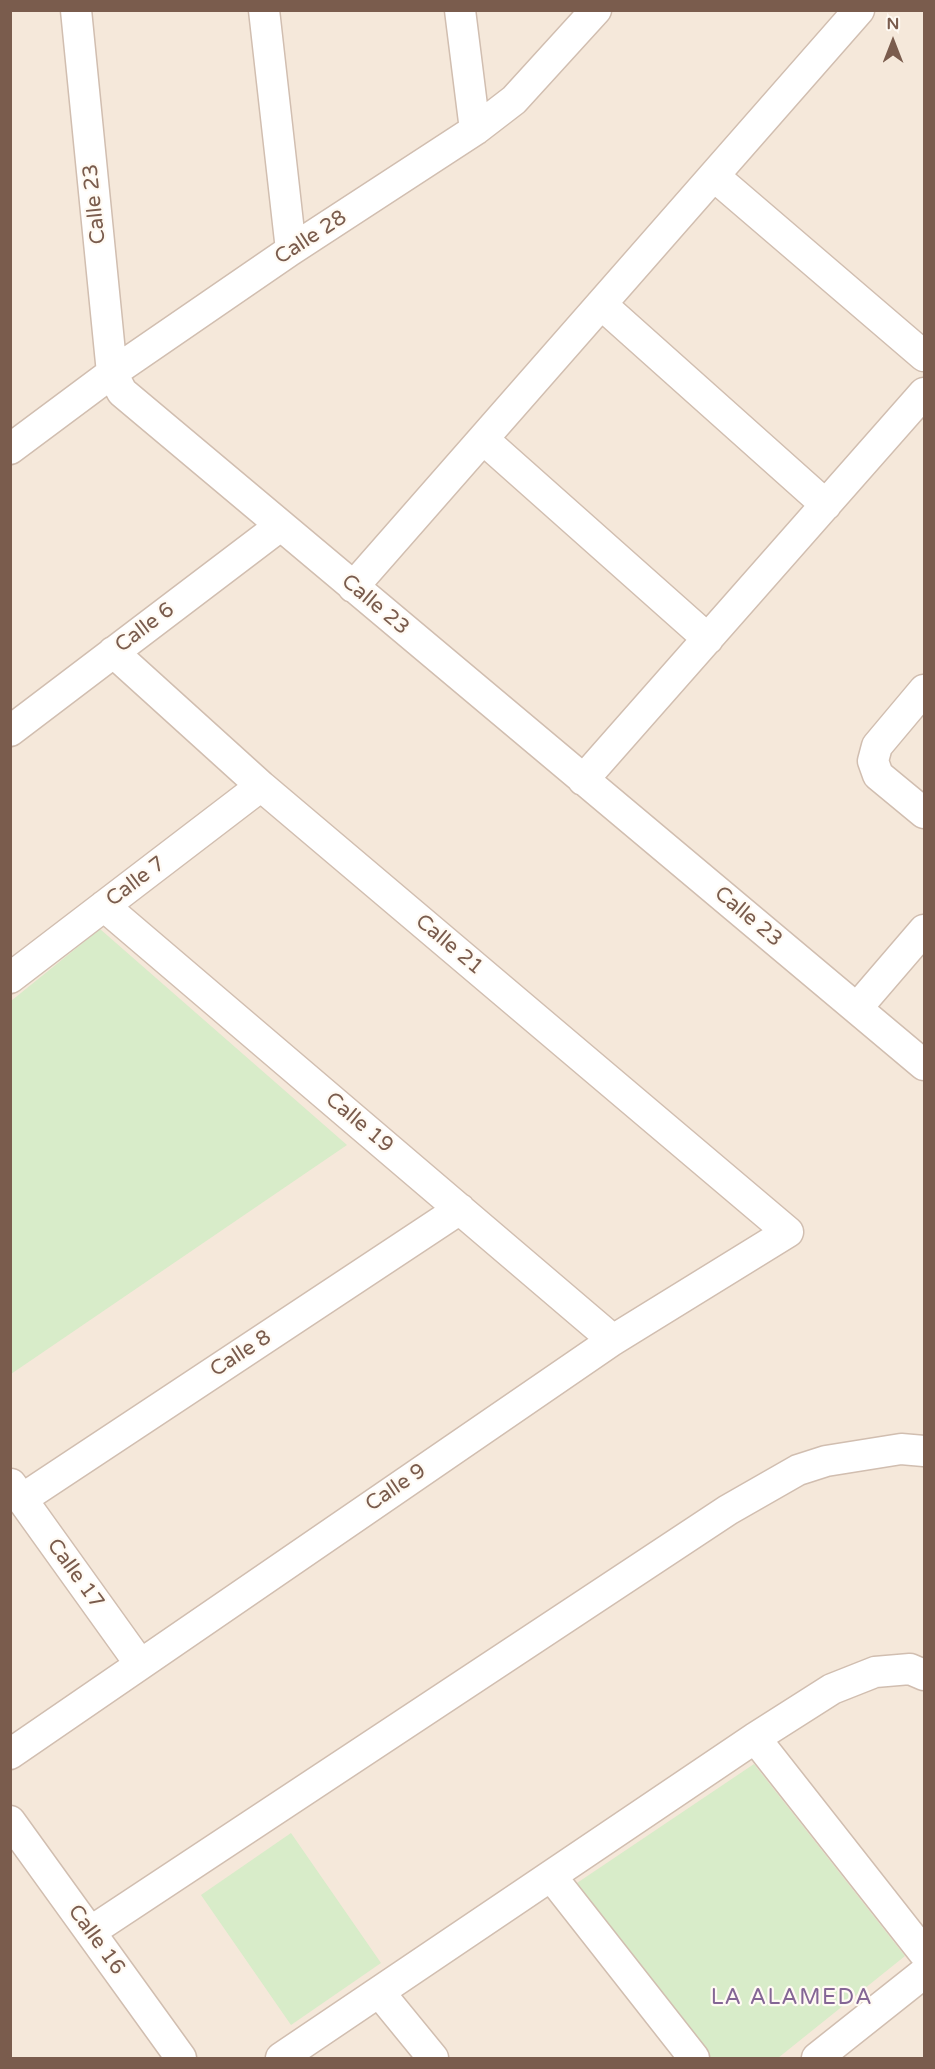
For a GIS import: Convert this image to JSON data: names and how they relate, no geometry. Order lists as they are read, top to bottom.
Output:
{
  "streets": {
    "street": [
      "Calle 23",
      "Calle 28",
      "Calle 6",
      "Calle 7",
      "Calle 21",
      "Calle 19",
      "Calle 8",
      "Calle 9",
      "Calle 17",
      "Calle 16"
    ]
  },
  "crossings": [
    ["Calle 23", "Calle 28"],
    ["Calle 23", "Calle 6"],
    ["Calle 6", "Calle 21"],
    ["Calle 7", "Calle 21"],
    ["Calle 7", "Calle 19"],
    ["Calle 21", "Calle 9"],
    ["Calle 19", "Calle 8"],
    ["Calle 19", "Calle 9"],
    ["Calle 8", "Calle 17"],
    ["Calle 9", "Calle 17"]
  ],
  "districts": ["LA ALAMEDA"],
  "north": "top"
}
